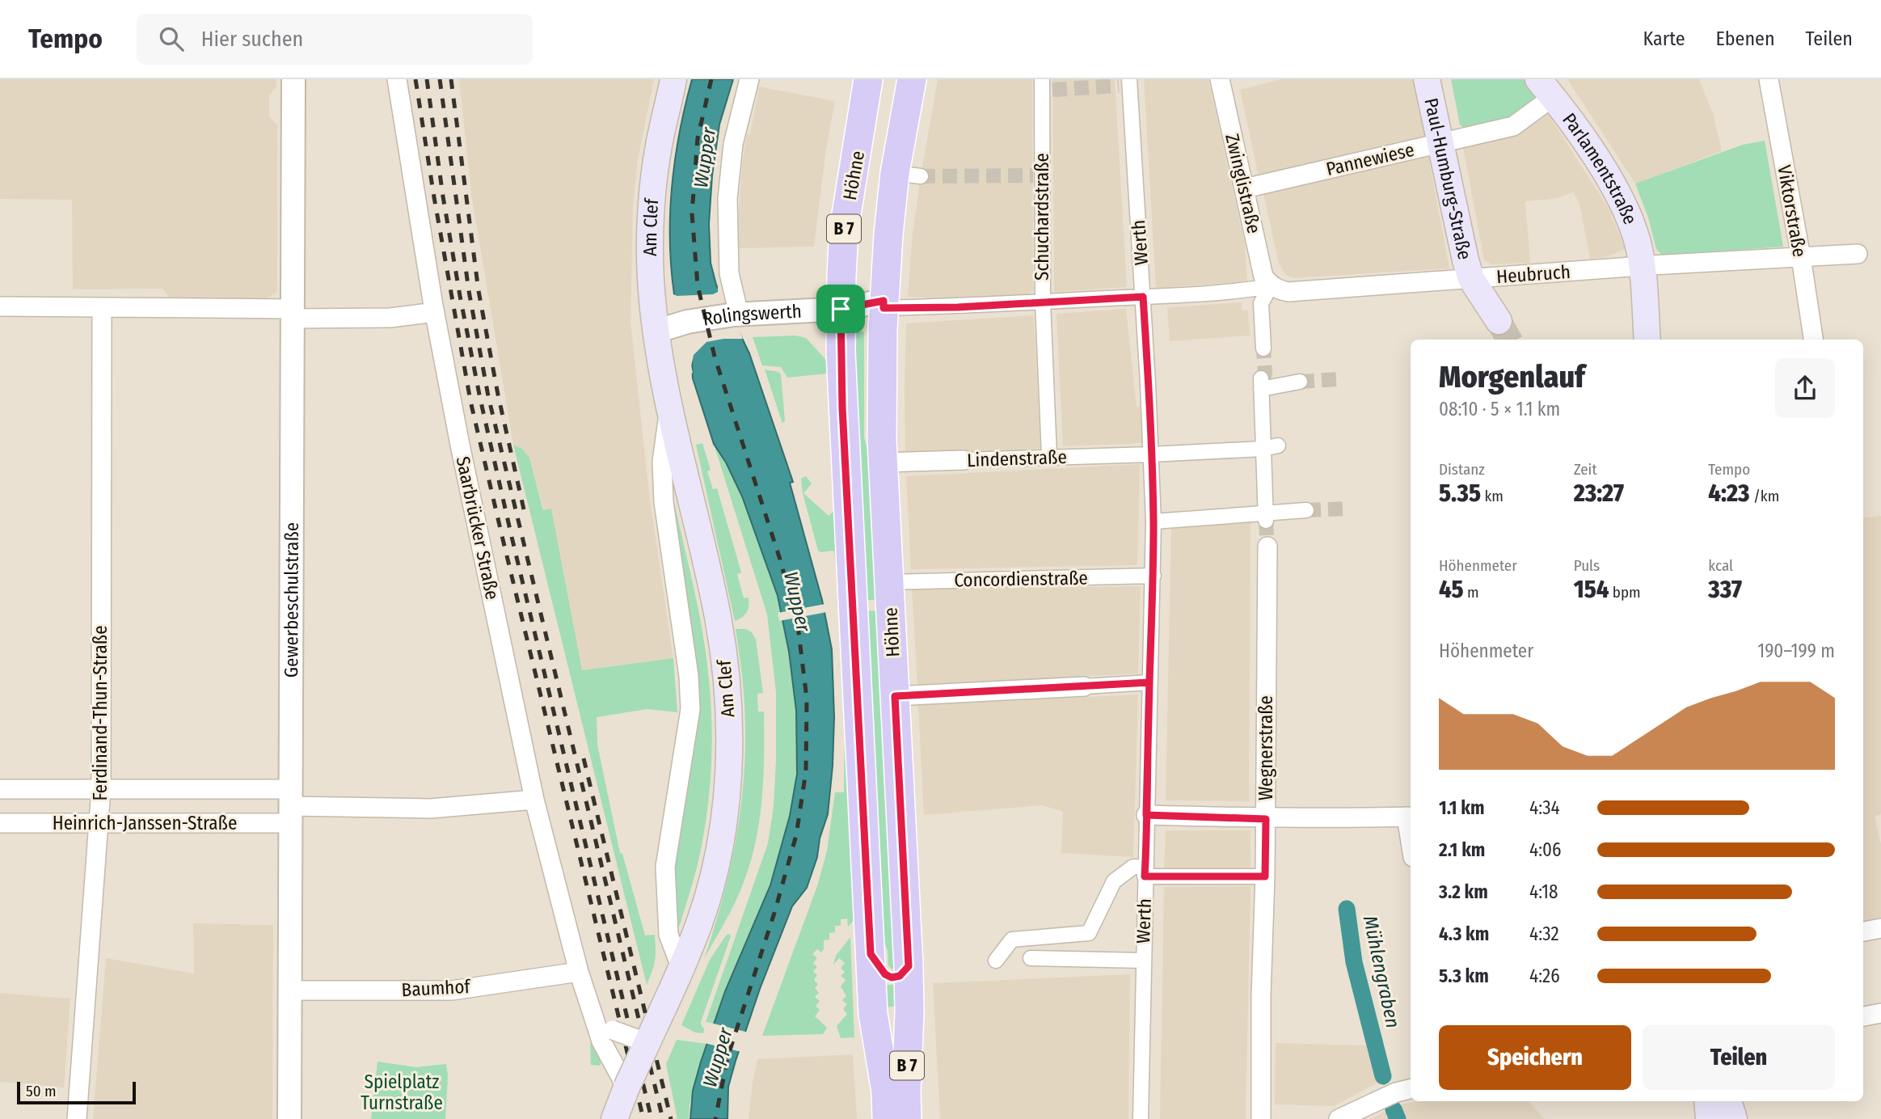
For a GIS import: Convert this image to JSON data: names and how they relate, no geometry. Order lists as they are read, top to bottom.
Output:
{
  "streets": {
    "main road": [
      "Parlamentstraße",
      "Höhne",
      "Paul-Humburg-Straße",
      "Am Clef",
      "B 7"
    ],
    "street": [
      "Pannewiese",
      "Zwinglistraße",
      "Viktorstraße",
      "Schuchardstraße",
      "Werth",
      "Heubruch",
      "Rolingswerth",
      "Lindenstraße",
      "Saarbrücker Straße",
      "Concordienstraße",
      "Gewerbeschulstraße",
      "Ferdinand-Thun-Straße",
      "Wegnerstraße",
      "Heinrich-Janssen-Straße",
      "Baumhof"
    ]
  },
  "crossings": [
    ["Pannewiese", "Parlamentstraße"],
    ["Pannewiese", "Paul-Humburg-Straße"],
    ["Pannewiese", "Zwinglistraße"],
    ["Parlamentstraße", "Heubruch"],
    ["Höhne", "Rolingswerth"],
    ["Höhne", "Lindenstraße"],
    ["Höhne", "Concordienstraße"],
    ["Paul-Humburg-Straße", "Heubruch"],
    ["Zwinglistraße", "Heubruch"],
    ["Viktorstraße", "Heubruch"],
    ["Schuchardstraße", "Rolingswerth"],
    ["Schuchardstraße", "Lindenstraße"],
    ["Am Clef", "Rolingswerth"],
    ["Am Clef", "Saarbrücker Straße"],
    ["Werth", "Heubruch"],
    ["Werth", "Rolingswerth"],
    ["Werth", "Lindenstraße"],
    ["Werth", "Concordienstraße"],
    ["Heubruch", "Rolingswerth"],
    ["Saarbrücker Straße", "Heinrich-Janssen-Straße"],
    ["Saarbrücker Straße", "Baumhof"],
    ["Gewerbeschulstraße", "Heinrich-Janssen-Straße"],
    ["Gewerbeschulstraße", "Baumhof"],
    ["Ferdinand-Thun-Straße", "Heinrich-Janssen-Straße"]
  ],
  "water": ["Wupper", "Mühlengraben"],
  "parks": ["Spielplatz Turnstraße"],
  "scale_bar": "50 m",
  "page": {
    "header": "Tempo",
    "search": "Hier suchen",
    "nav": ["Karte", "Ebenen", "Teilen"],
    "heading": ["Morgenlauf", "08:10 · 5 × 1.1 km"],
    "stats": [
      ["Distanz", "5.35 km"],
      ["Zeit", "23:27"],
      ["Tempo", "4:23 /km"],
      ["Höhenmeter", "45 m"],
      ["Puls", "154 bpm"],
      ["kcal", "337"]
    ],
    "chart": ["Höhenmeter", "190–199 m"],
    "list": [
      {
        "name": "1.1 km",
        "note": "4:34"
      },
      {
        "name": "2.1 km",
        "note": "4:06"
      },
      {
        "name": "3.2 km",
        "note": "4:18"
      },
      {
        "name": "4.3 km",
        "note": "4:32"
      },
      {
        "name": "5.3 km",
        "note": "4:26"
      }
    ],
    "buttons": ["Speichern", "Teilen"],
    "scale": "50 m"
  }
}
